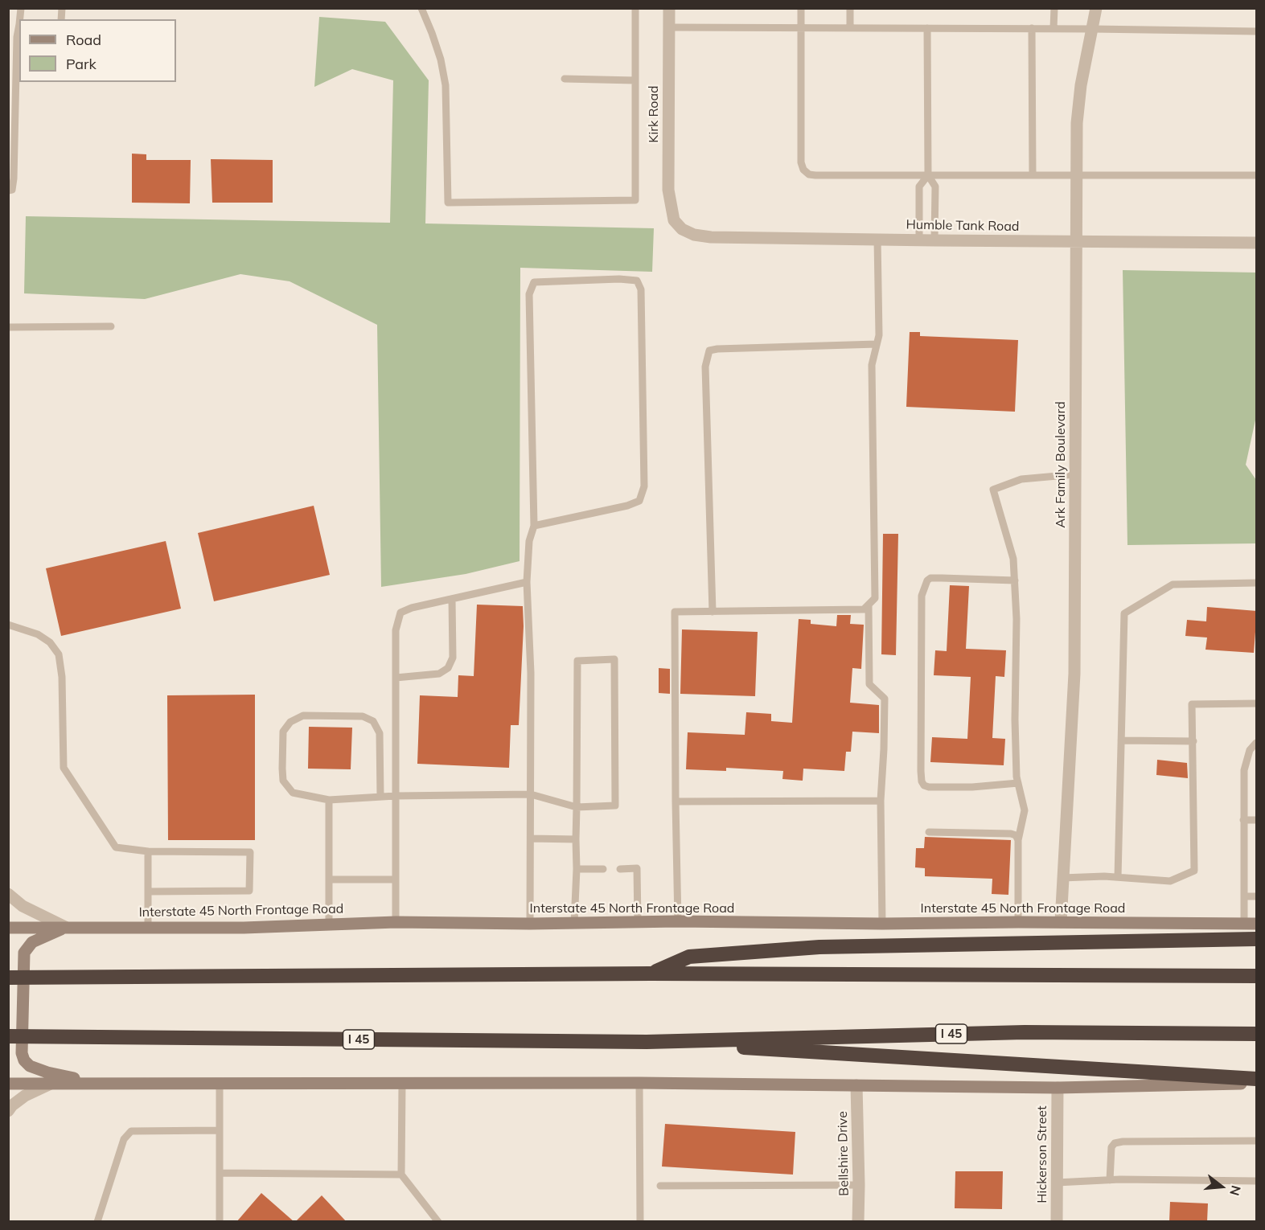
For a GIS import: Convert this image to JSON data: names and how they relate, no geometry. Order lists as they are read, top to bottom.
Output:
{
  "streets": {
    "highway": ["I 45"],
    "main road": ["Interstate 45 North Frontage Road"],
    "street": [
      "Kirk Road",
      "Humble Tank Road",
      "Ark Family Boulevard",
      "Bellshire Drive",
      "Hickerson Street"
    ]
  },
  "crossings": [
    ["Kirk Road", "Humble Tank Road"],
    ["Humble Tank Road", "Ark Family Boulevard"],
    ["Ark Family Boulevard", "Interstate 45 North Frontage Road"]
  ],
  "legend": ["Road", "Park"],
  "north": "right"
}
